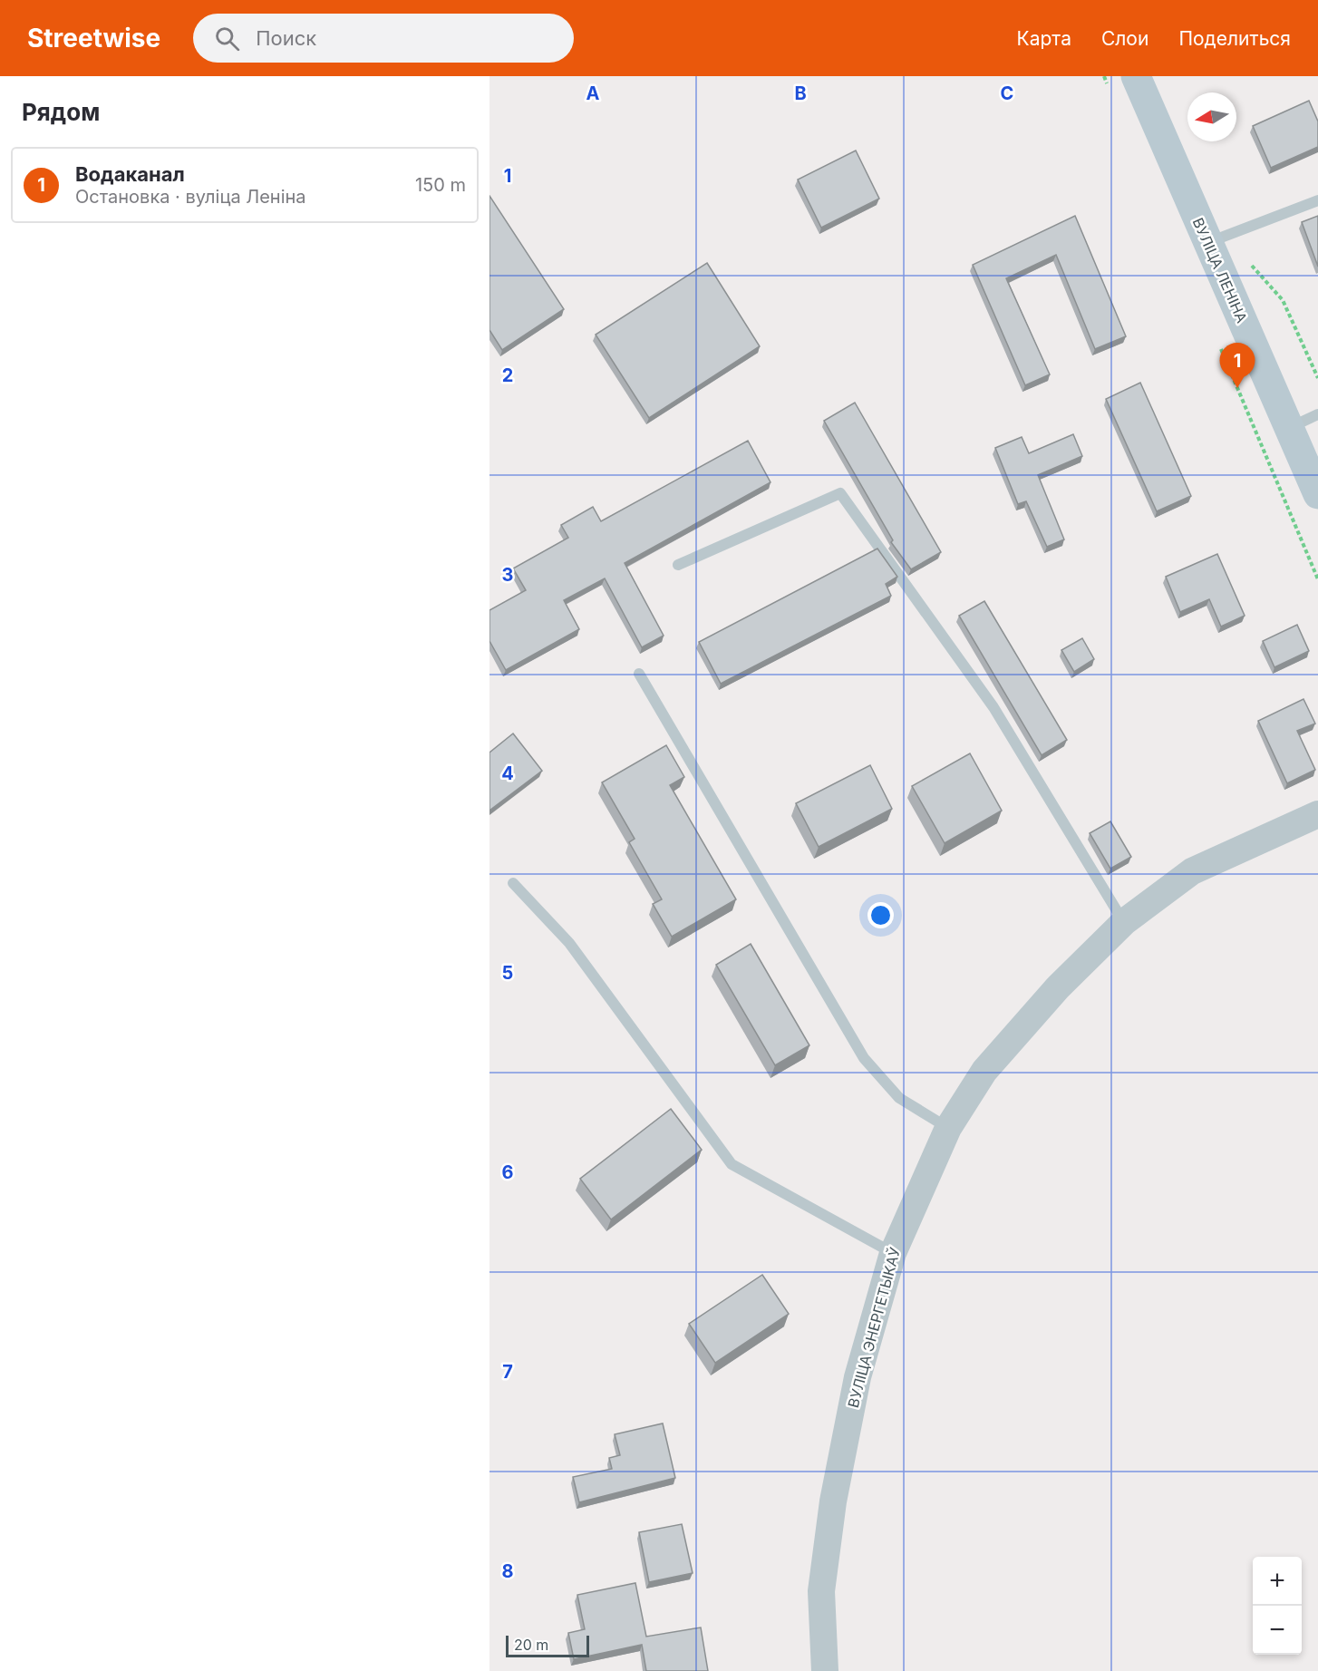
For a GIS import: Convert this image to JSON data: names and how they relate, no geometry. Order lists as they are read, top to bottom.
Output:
{
  "streets": {
    "main road": ["ВУЛІЦА ЛЕНІНА"],
    "street": ["ВУЛІЦА ЭНЕРГЕТЫКАЎ"]
  },
  "scale_bar": "20 m",
  "north": "left",
  "page": {
    "header": "Streetwise",
    "search": "Поиск",
    "nav": ["Карта", "Слои", "Поделиться"],
    "heading": "Рядом",
    "list": [
      {
        "mark": "1",
        "name": "Водаканал",
        "note": "Остановка · вуліца Леніна",
        "value": "150 m"
      }
    ],
    "pins": "1",
    "map_buttons": ["+", "−"],
    "scale": "20 m"
  },
  "grid": {
    "columns": ["A", "B", "C"],
    "rows": [
      "1",
      "2",
      "3",
      "4",
      "5",
      "6",
      "7",
      "8"
    ]
  }
}
